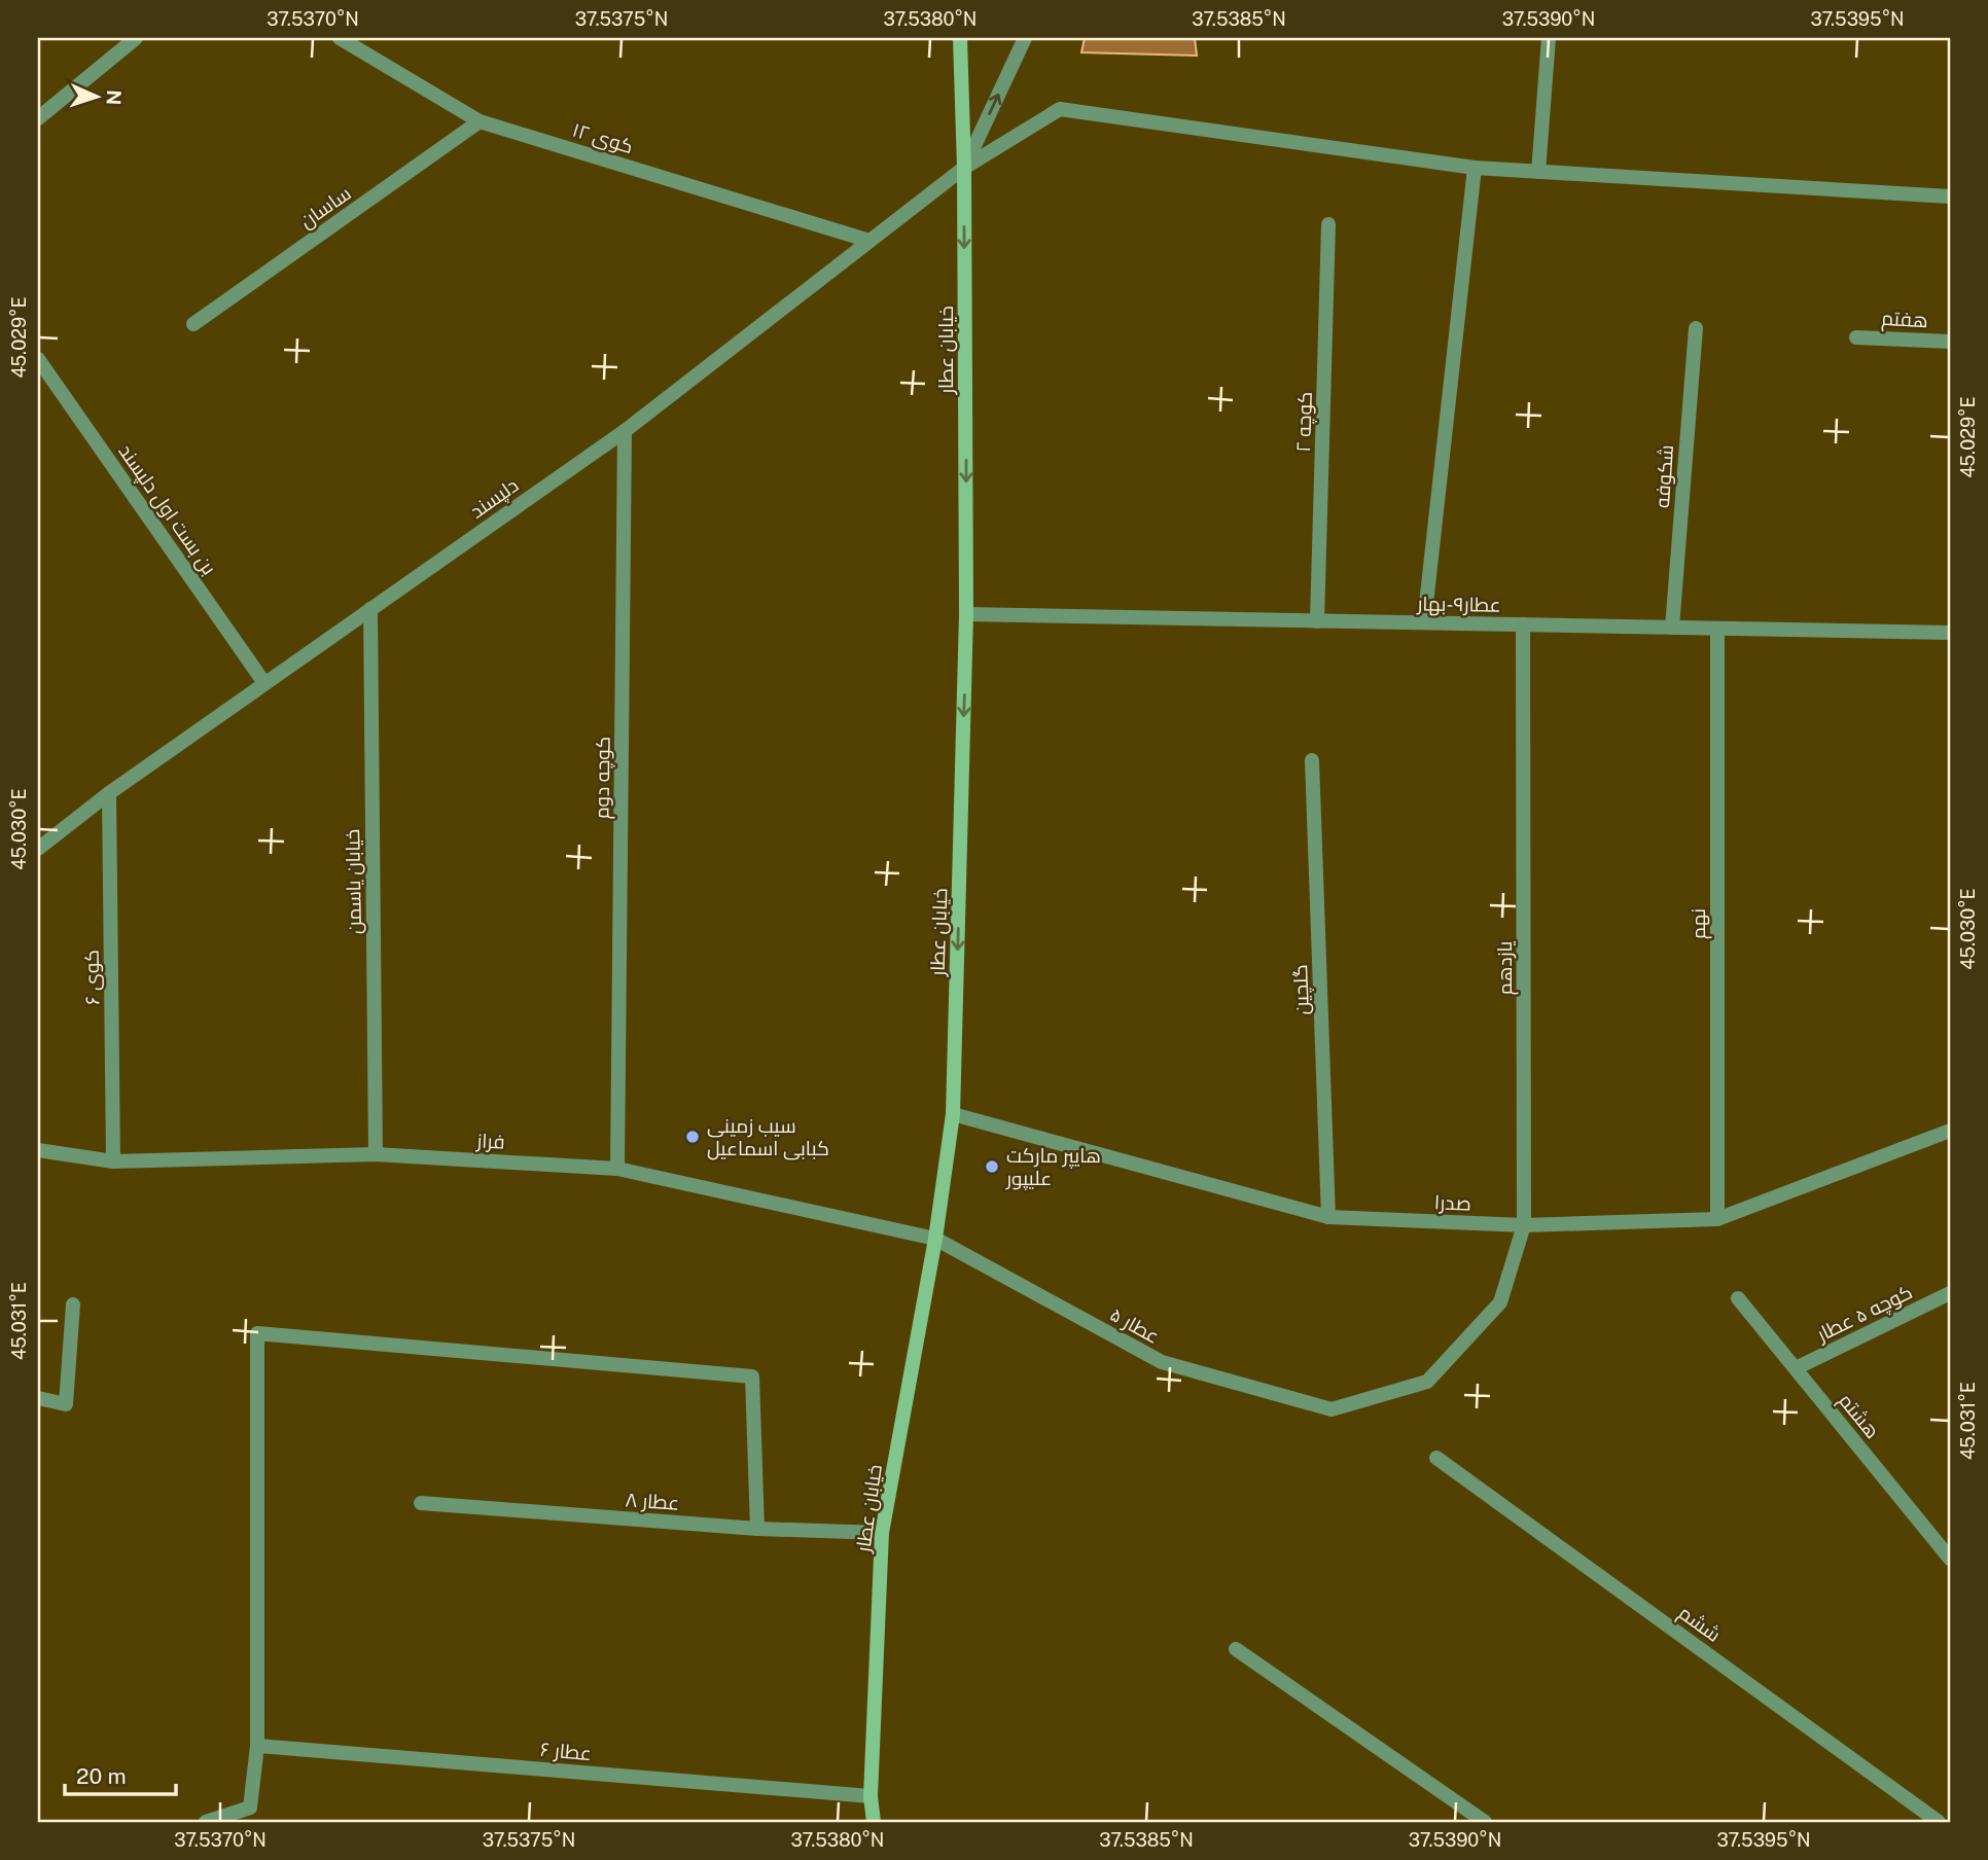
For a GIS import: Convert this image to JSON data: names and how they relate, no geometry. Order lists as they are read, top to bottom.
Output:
{
  "streets": {
    "main road": ["خیابان عطار"],
    "street": [
      "کوی ۱۲",
      "ساسان",
      "هفتم",
      "کوچه ۲",
      "شکوفه",
      "دلپسند",
      "بن بست اول دلپسند",
      "عطار۹-بهار",
      "کوچه دوم",
      "خیابان یاسمن",
      "نهم",
      "یازدهم",
      "کوی ۶",
      "گلچین",
      "فراز",
      "صدرا",
      "کوچه ۵ عطار",
      "عطار ۵",
      "هشتم",
      "عطار ۸",
      "ششم",
      "عطار ۶"
    ]
  },
  "crossings": [
    ["کوی ۱۲", "ساسان"],
    ["کوی ۱۲", "دلپسند"],
    ["خیابان عطار", "دلپسند"],
    ["خیابان عطار", "عطار۹-بهار"],
    ["خیابان عطار", "فراز"],
    ["خیابان عطار", "صدرا"],
    ["خیابان عطار", "عطار ۵"],
    ["خیابان عطار", "عطار ۸"],
    ["خیابان عطار", "عطار ۶"],
    ["کوچه ۲", "عطار۹-بهار"],
    ["شکوفه", "عطار۹-بهار"],
    ["دلپسند", "بن بست اول دلپسند"],
    ["دلپسند", "کوچه دوم"],
    ["دلپسند", "خیابان یاسمن"],
    ["دلپسند", "کوی ۶"],
    ["عطار۹-بهار", "نهم"],
    ["عطار۹-بهار", "یازدهم"],
    ["کوچه دوم", "فراز"],
    ["خیابان یاسمن", "فراز"],
    ["نهم", "صدرا"],
    ["یازدهم", "صدرا"],
    ["یازدهم", "عطار ۵"],
    ["کوی ۶", "فراز"],
    ["گلچین", "صدرا"],
    ["فراز", "عطار ۵"],
    ["کوچه ۵ عطار", "هشتم"]
  ],
  "one_way": ["خیابان عطار"],
  "places": ["سیب زمینی کبابی اسماعیل", "هایپر مارکت علیپور"],
  "scale_bar": "20 m",
  "north": "right",
  "coordinates": [
    "37.5370°N",
    "37.5375°N",
    "37.5380°N",
    "37.5385°N",
    "37.5390°N",
    "37.5395°N",
    "45.029°E",
    "45.030°E",
    "45.031°E"
  ]
}
